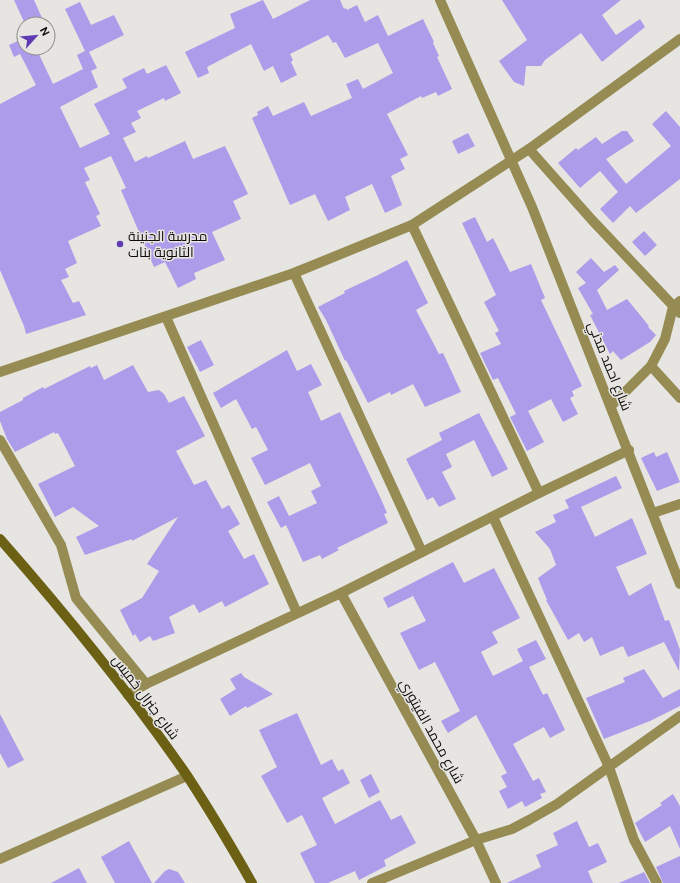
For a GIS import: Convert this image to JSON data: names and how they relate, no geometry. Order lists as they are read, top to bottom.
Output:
{
  "streets": {
    "main road": ["شارع جنرال خميس"],
    "street": ["شارع احمد مدني", "شارع محمد الفيتوري"]
  },
  "places": ["مدرسة الجنينة الثانوية بنات"],
  "north": "top right"
}
